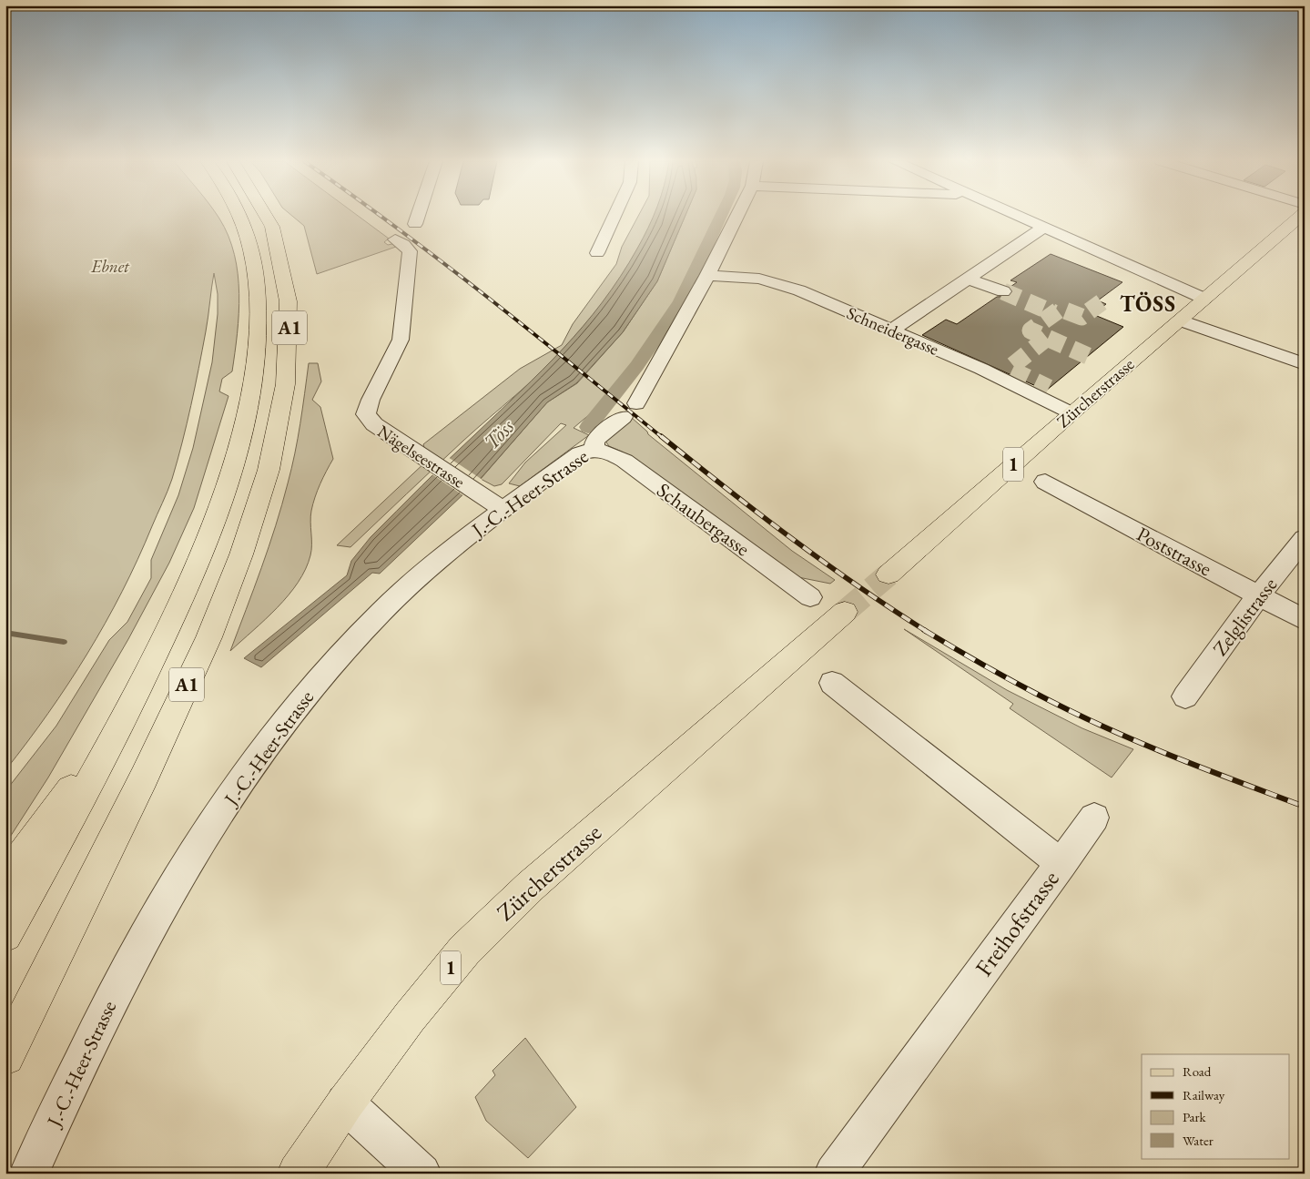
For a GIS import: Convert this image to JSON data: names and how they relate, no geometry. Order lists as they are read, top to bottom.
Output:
{
  "streets": {
    "main road": ["A1", "Zürcherstrasse", "1"],
    "street": [
      "Schneidergasse",
      "Nägelseestrasse",
      "J.-C.-Heer-Strasse",
      "Schaubergasse",
      "Poststrasse",
      "Zelglistrasse",
      "Freihofstrasse"
    ]
  },
  "crossings": [
    ["Schneidergasse", "Zürcherstrasse"],
    ["Nägelseestrasse", "J.-C.-Heer-Strasse"],
    ["J.-C.-Heer-Strasse", "Schaubergasse"],
    ["Poststrasse", "Zelglistrasse"]
  ],
  "districts": ["TÖSS"],
  "water": ["Töss"],
  "parks": ["Ebnet"],
  "legend": [
    "Road",
    "Railway",
    "Park",
    "Water"
  ]
}
